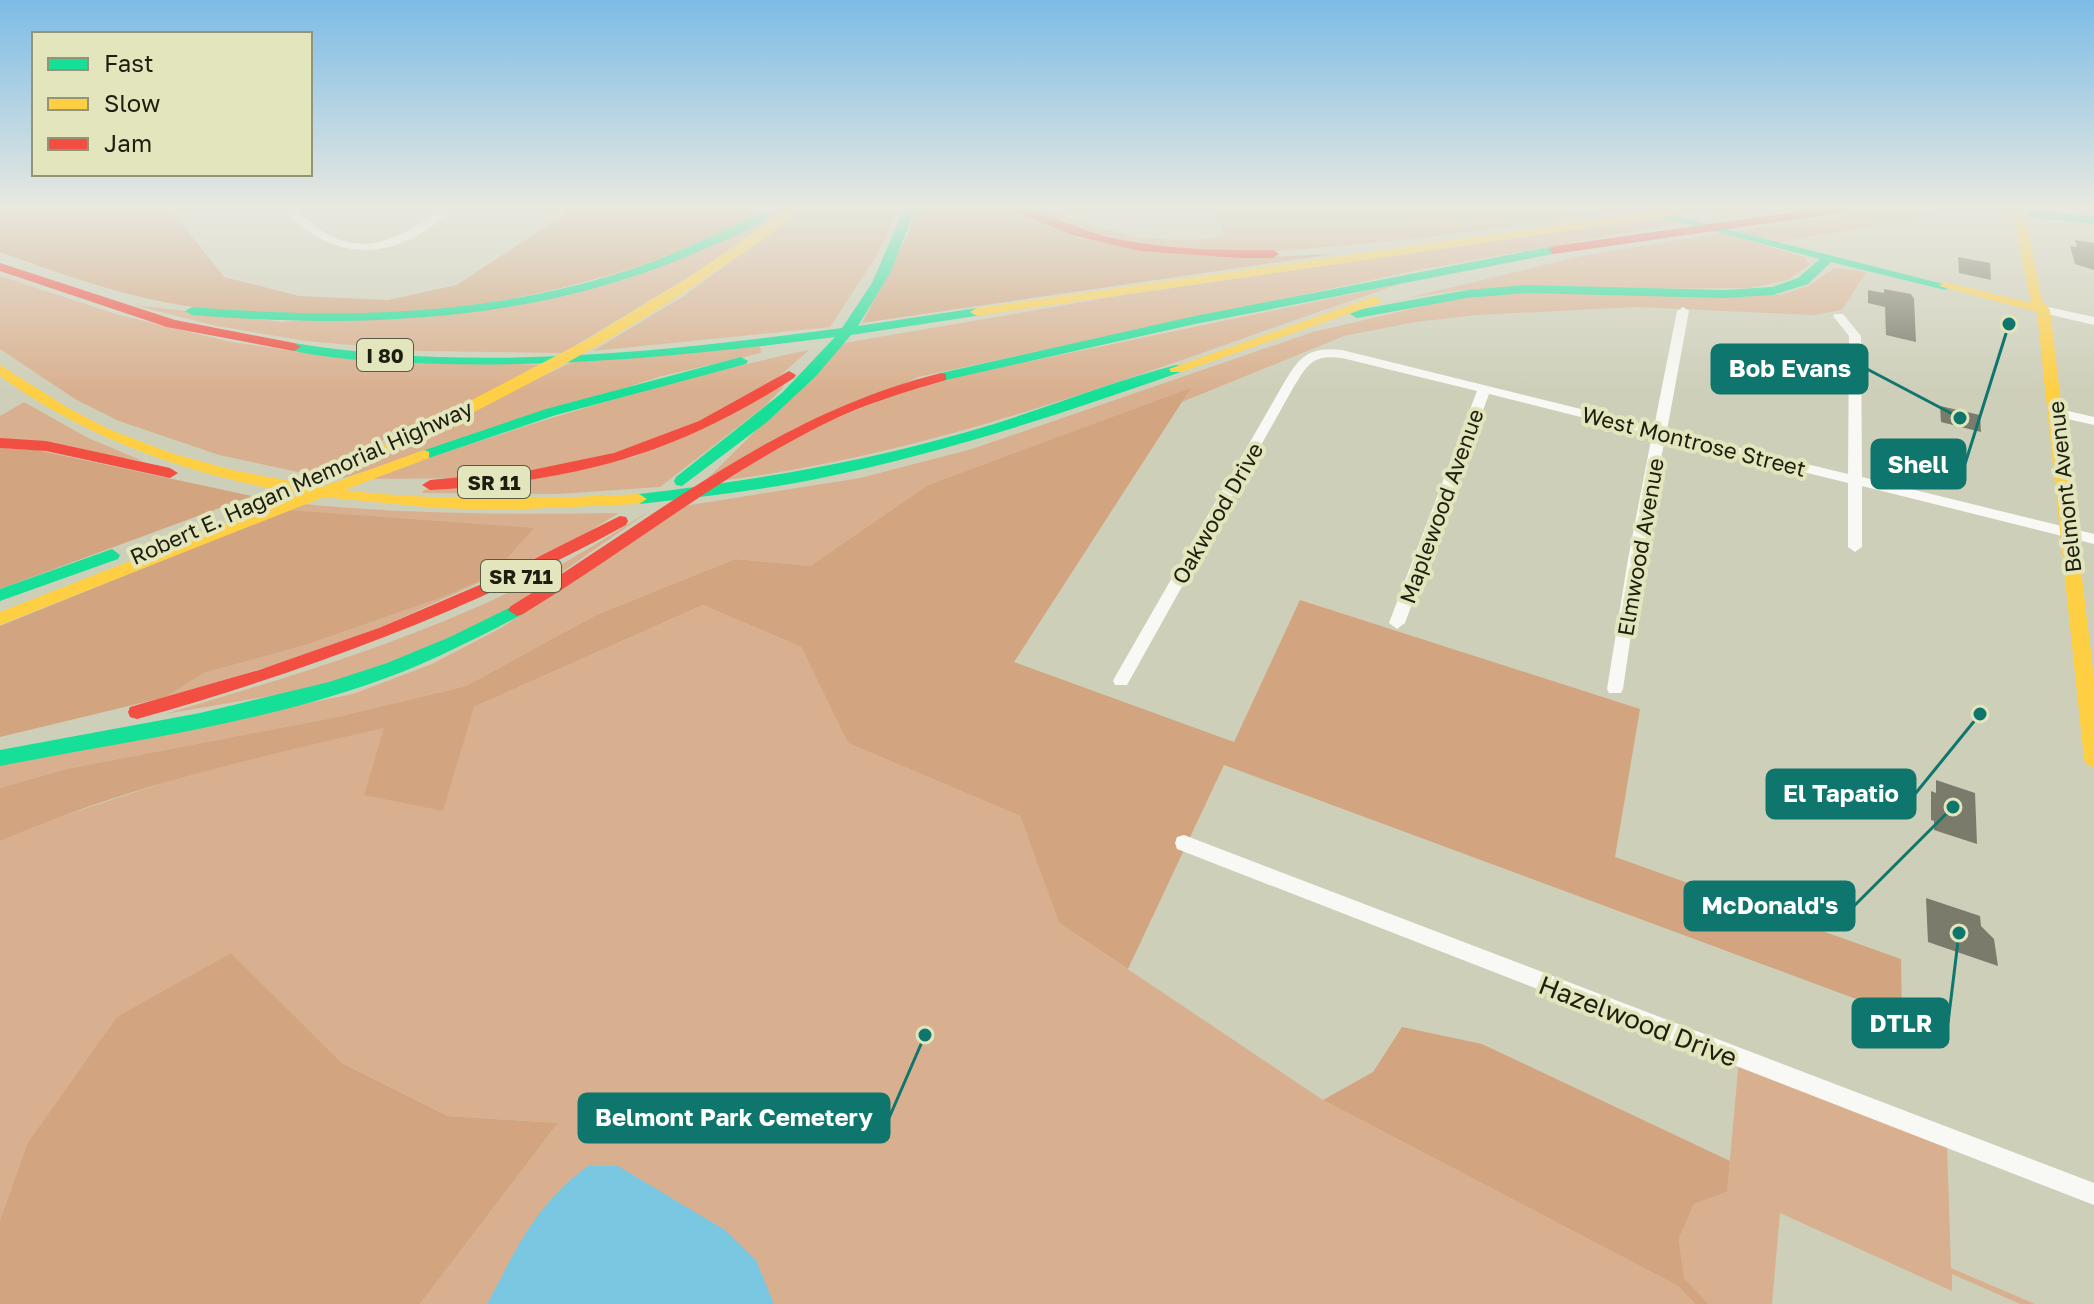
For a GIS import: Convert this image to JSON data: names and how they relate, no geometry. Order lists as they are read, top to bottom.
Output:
{
  "streets": {
    "main road": [
      "I 80",
      "Robert E. Hagan Memorial Highway",
      "SR 11",
      "Belmont Avenue",
      "SR 711"
    ],
    "street": [
      "West Montrose Street",
      "Maplewood Avenue",
      "Oakwood Drive",
      "Elmwood Avenue",
      "Hazelwood Drive"
    ]
  },
  "crossings": [
    ["West Montrose Street", "Belmont Avenue"],
    ["West Montrose Street", "Maplewood Avenue"],
    ["West Montrose Street", "Oakwood Drive"],
    ["West Montrose Street", "Elmwood Avenue"]
  ],
  "places": [
    "Shell",
    "Bob Evans",
    "El Tapatio",
    "McDonald's",
    "DTLR",
    "Belmont Park Cemetery"
  ],
  "legend": ["Fast", "Slow", "Jam"]
}
